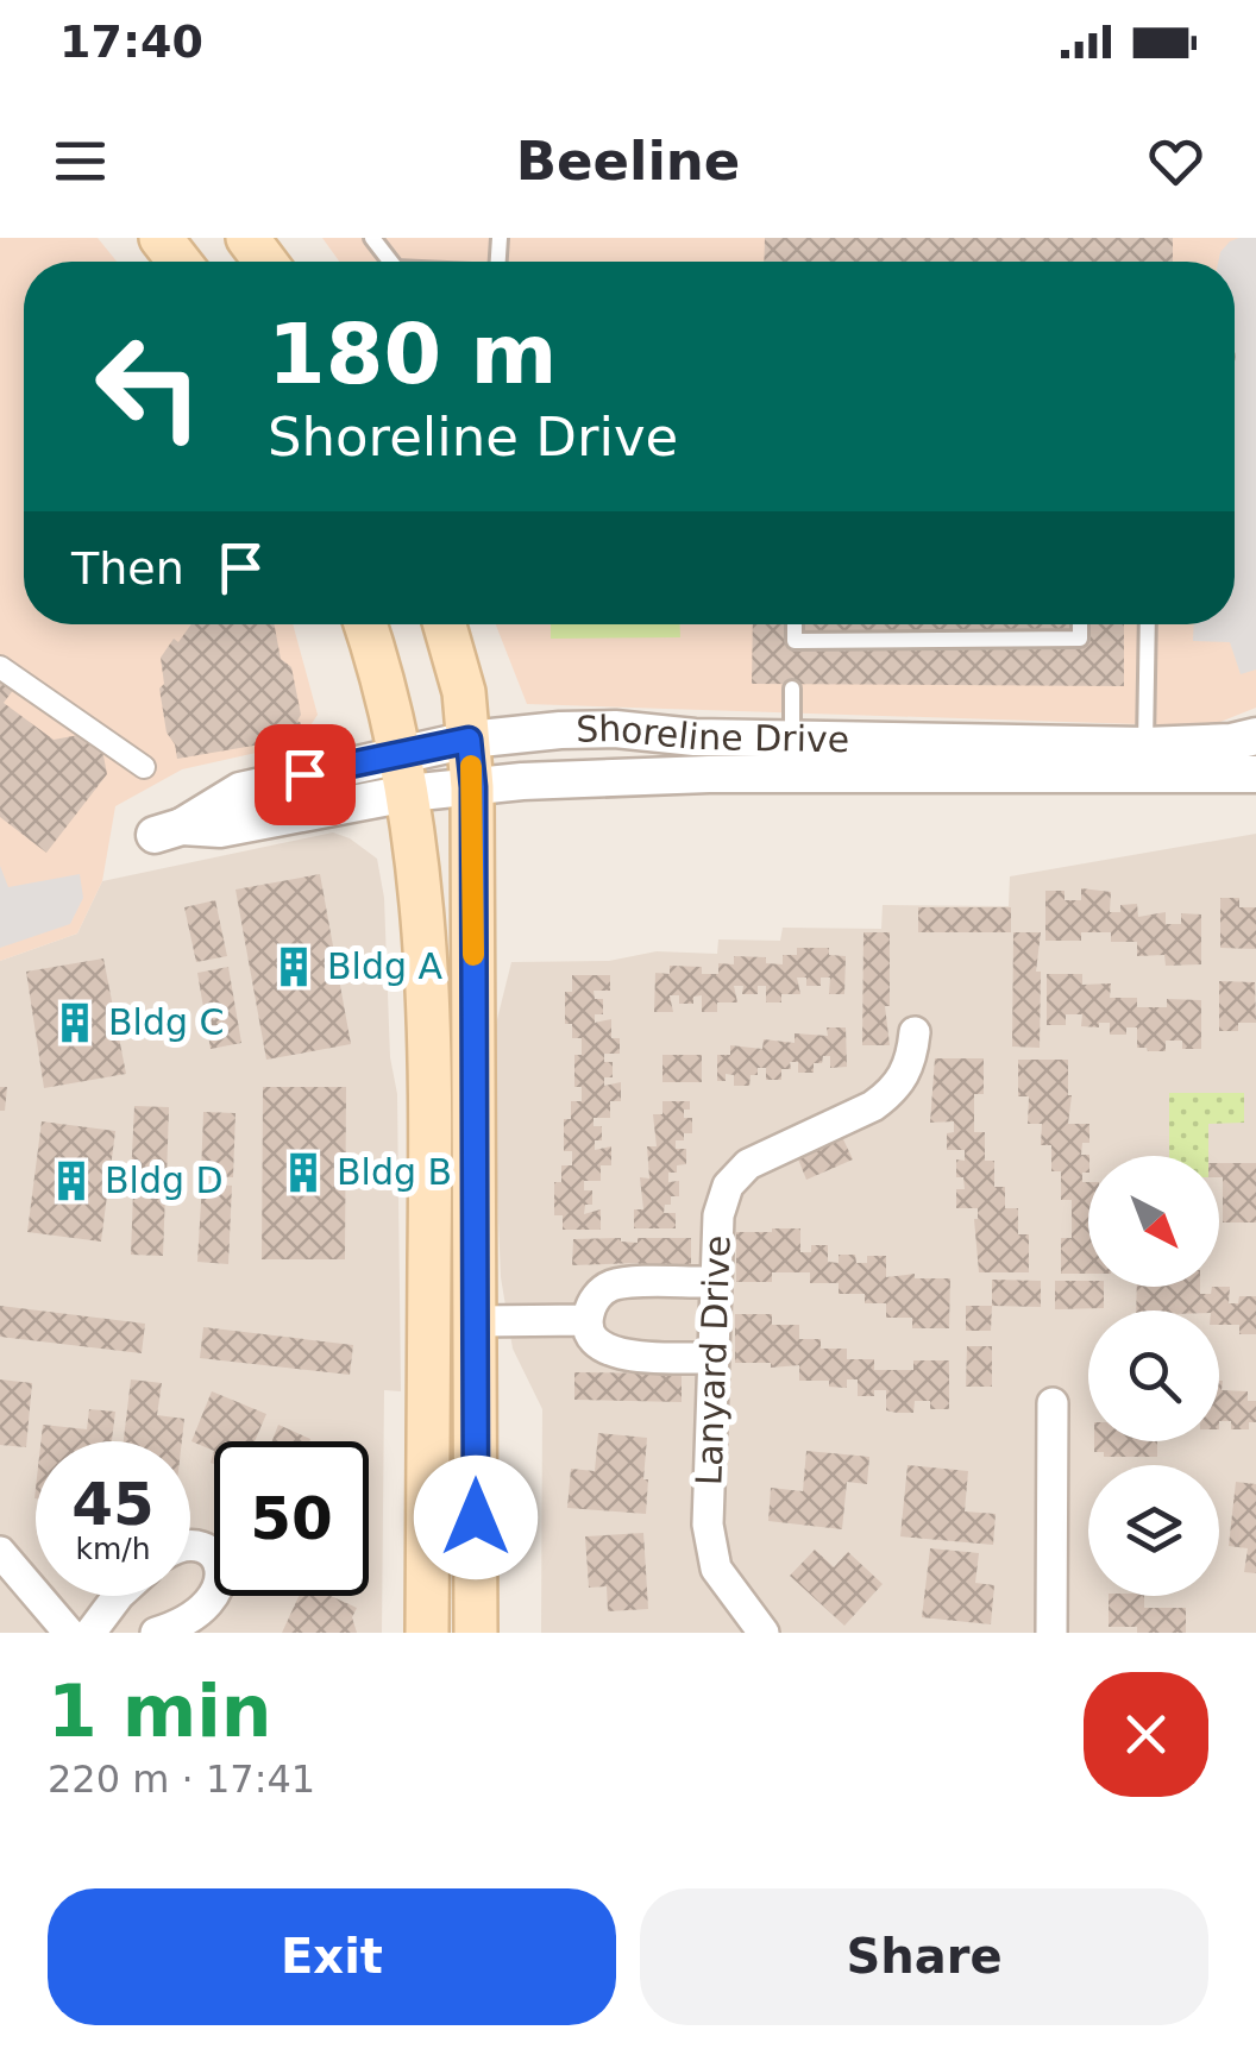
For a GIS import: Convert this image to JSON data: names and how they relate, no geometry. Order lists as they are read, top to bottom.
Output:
{
  "streets": {
    "street": ["Shoreline Drive", "Lanyard Drive"]
  },
  "places": {
    "building": [
      "Bldg A",
      "Bldg C",
      "Bldg B",
      "Bldg D"
    ]
  },
  "north": "bottom right",
  "page": {
    "status": "17:40",
    "header": "Beeline",
    "turn": ["180 m", "Shoreline Drive"],
    "then": "Then",
    "speed": "45 km/h",
    "limit": "50",
    "heading": ["1 min", "220 m · 17:41"],
    "buttons": ["Exit", "Share"]
  }
}
